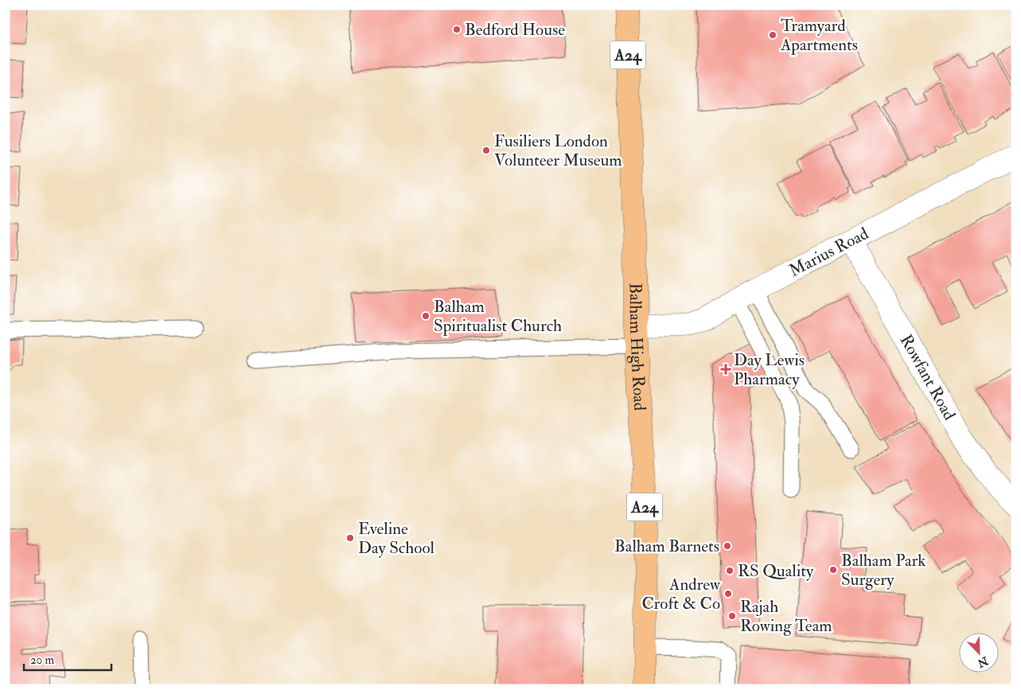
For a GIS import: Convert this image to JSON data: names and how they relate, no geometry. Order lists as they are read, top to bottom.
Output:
{
  "streets": {
    "highway": ["A24", "Balham High Road"],
    "street": ["Marius Road", "Rowfant Road"]
  },
  "crossings": [
    ["Marius Road", "Balham High Road"],
    ["Marius Road", "Rowfant Road"]
  ],
  "places": {
    "other": [
      "Bedford House",
      "Tramyard Apartments",
      "Fusiliers London Volunteer Museum",
      "Balham Spiritualist Church",
      "Eveline Day School",
      "Balham Barnets",
      "Balham Park Surgery",
      "RS Quality",
      "Andrew Croft & Co",
      "Rajah Rowing Team"
    ],
    "health": ["Day Lewis Pharmacy"]
  },
  "scale_bar": "20 m",
  "north": "bottom right"
}
